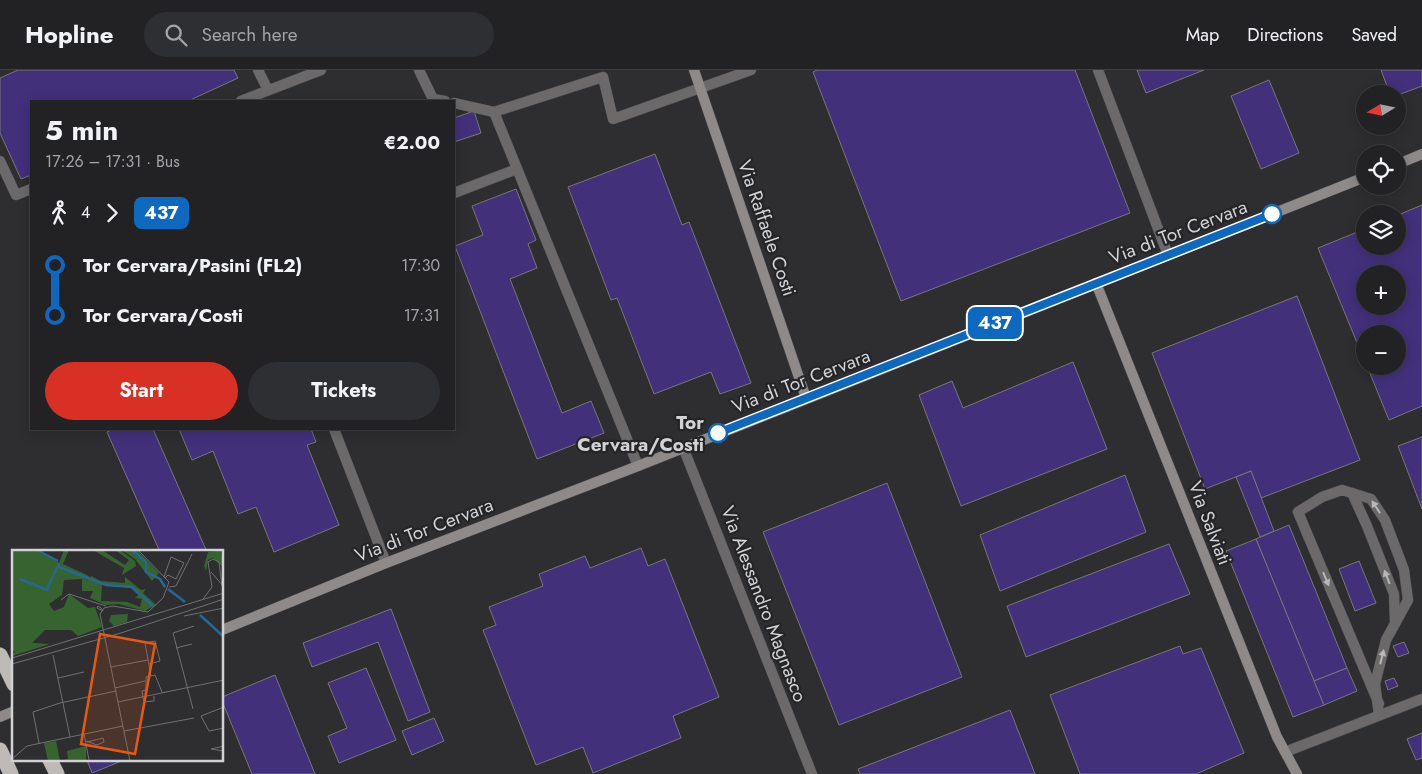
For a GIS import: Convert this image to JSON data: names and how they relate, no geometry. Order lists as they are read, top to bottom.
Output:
{
  "streets": {
    "street": [
      "Via Raffaele Costi",
      "Via di Tor Cervara",
      "Via Salviati",
      "Via Alessandro Magnasco"
    ]
  },
  "crossings": [
    ["Via Raffaele Costi", "Via di Tor Cervara"],
    ["Via di Tor Cervara", "Via Salviati"],
    ["Via di Tor Cervara", "Via Alessandro Magnasco"]
  ],
  "places": ["Tor Cervara/Costi"],
  "lines": ["bus line 437"],
  "north": "left",
  "page": {
    "header": "Hopline",
    "search": "Search here",
    "nav": ["Map", "Directions", "Saved"],
    "on_map": "437",
    "map_buttons": ["+", "−"],
    "heading": ["5 min", "17:26 – 17:31 · Bus", "€2.00"],
    "legs": ["4", "437"],
    "list": [
      {
        "name": "Tor Cervara/Pasini (FL2)",
        "value": "17:30"
      },
      {
        "name": "Tor Cervara/Costi",
        "value": "17:31"
      }
    ],
    "buttons": ["Start", "Tickets"]
  }
}
